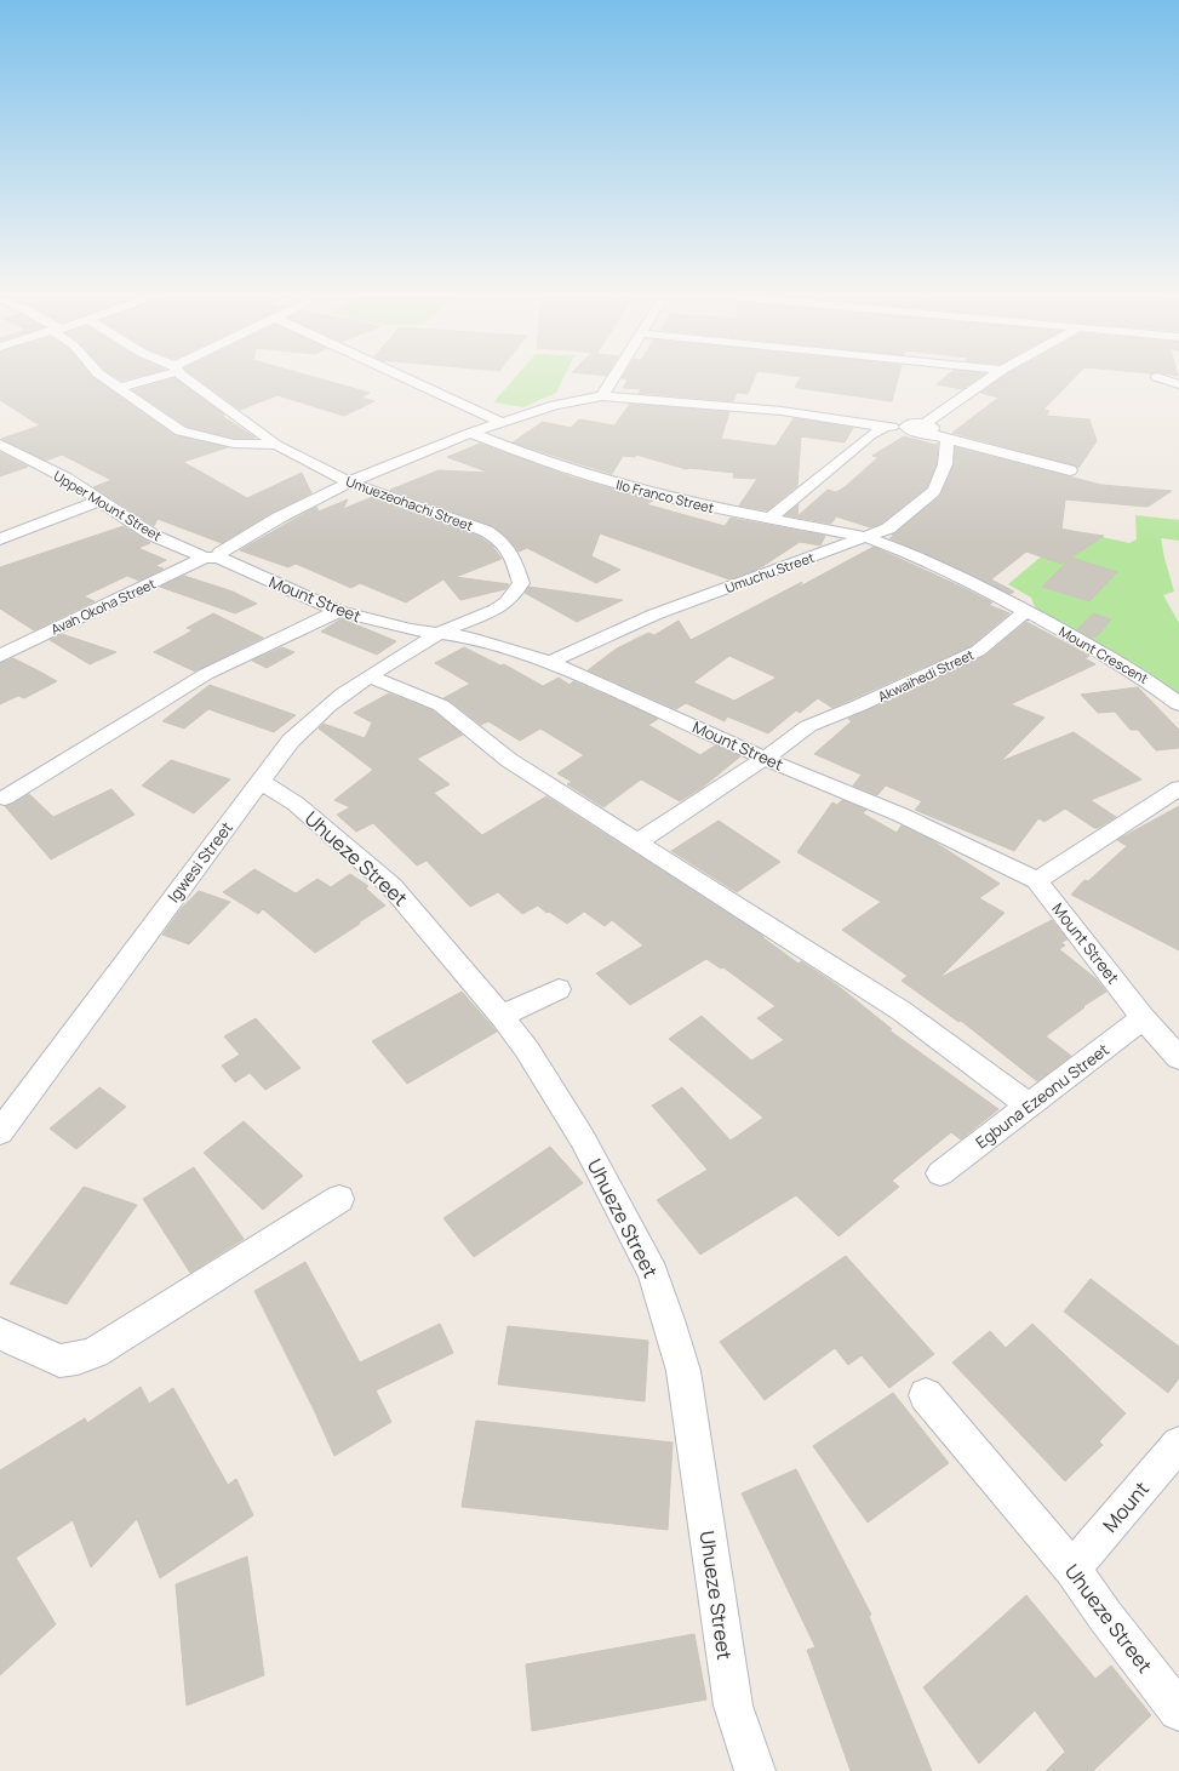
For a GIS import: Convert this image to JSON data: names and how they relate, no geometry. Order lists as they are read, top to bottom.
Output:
{
  "streets": {
    "street": [
      "Ilo Franco Street",
      "Umuezeohachi Street",
      "Upper Mount Street",
      "Umuchu Street",
      "Mount Street",
      "Avah Okoha Street",
      "Mount Crescent",
      "Akwaihedi Street",
      "Uhueze Street",
      "Igwesi Street",
      "Egbuna Ezeonu Street",
      "Mount"
    ]
  },
  "crossings": [
    ["Ilo Franco Street", "Umuchu Street"],
    ["Ilo Franco Street", "Avah Okoha Street"],
    ["Umuezeohachi Street", "Mount Street"],
    ["Umuezeohachi Street", "Avah Okoha Street"],
    ["Umuezeohachi Street", "Igwesi Street"],
    ["Upper Mount Street", "Mount Street"],
    ["Upper Mount Street", "Avah Okoha Street"],
    ["Umuchu Street", "Mount Street"],
    ["Mount Street", "Avah Okoha Street"],
    ["Mount Street", "Akwaihedi Street"],
    ["Mount Street", "Igwesi Street"],
    ["Mount Street", "Egbuna Ezeonu Street"],
    ["Mount Crescent", "Akwaihedi Street"],
    ["Uhueze Street", "Igwesi Street"],
    ["Uhueze Street", "Mount"]
  ]
}
